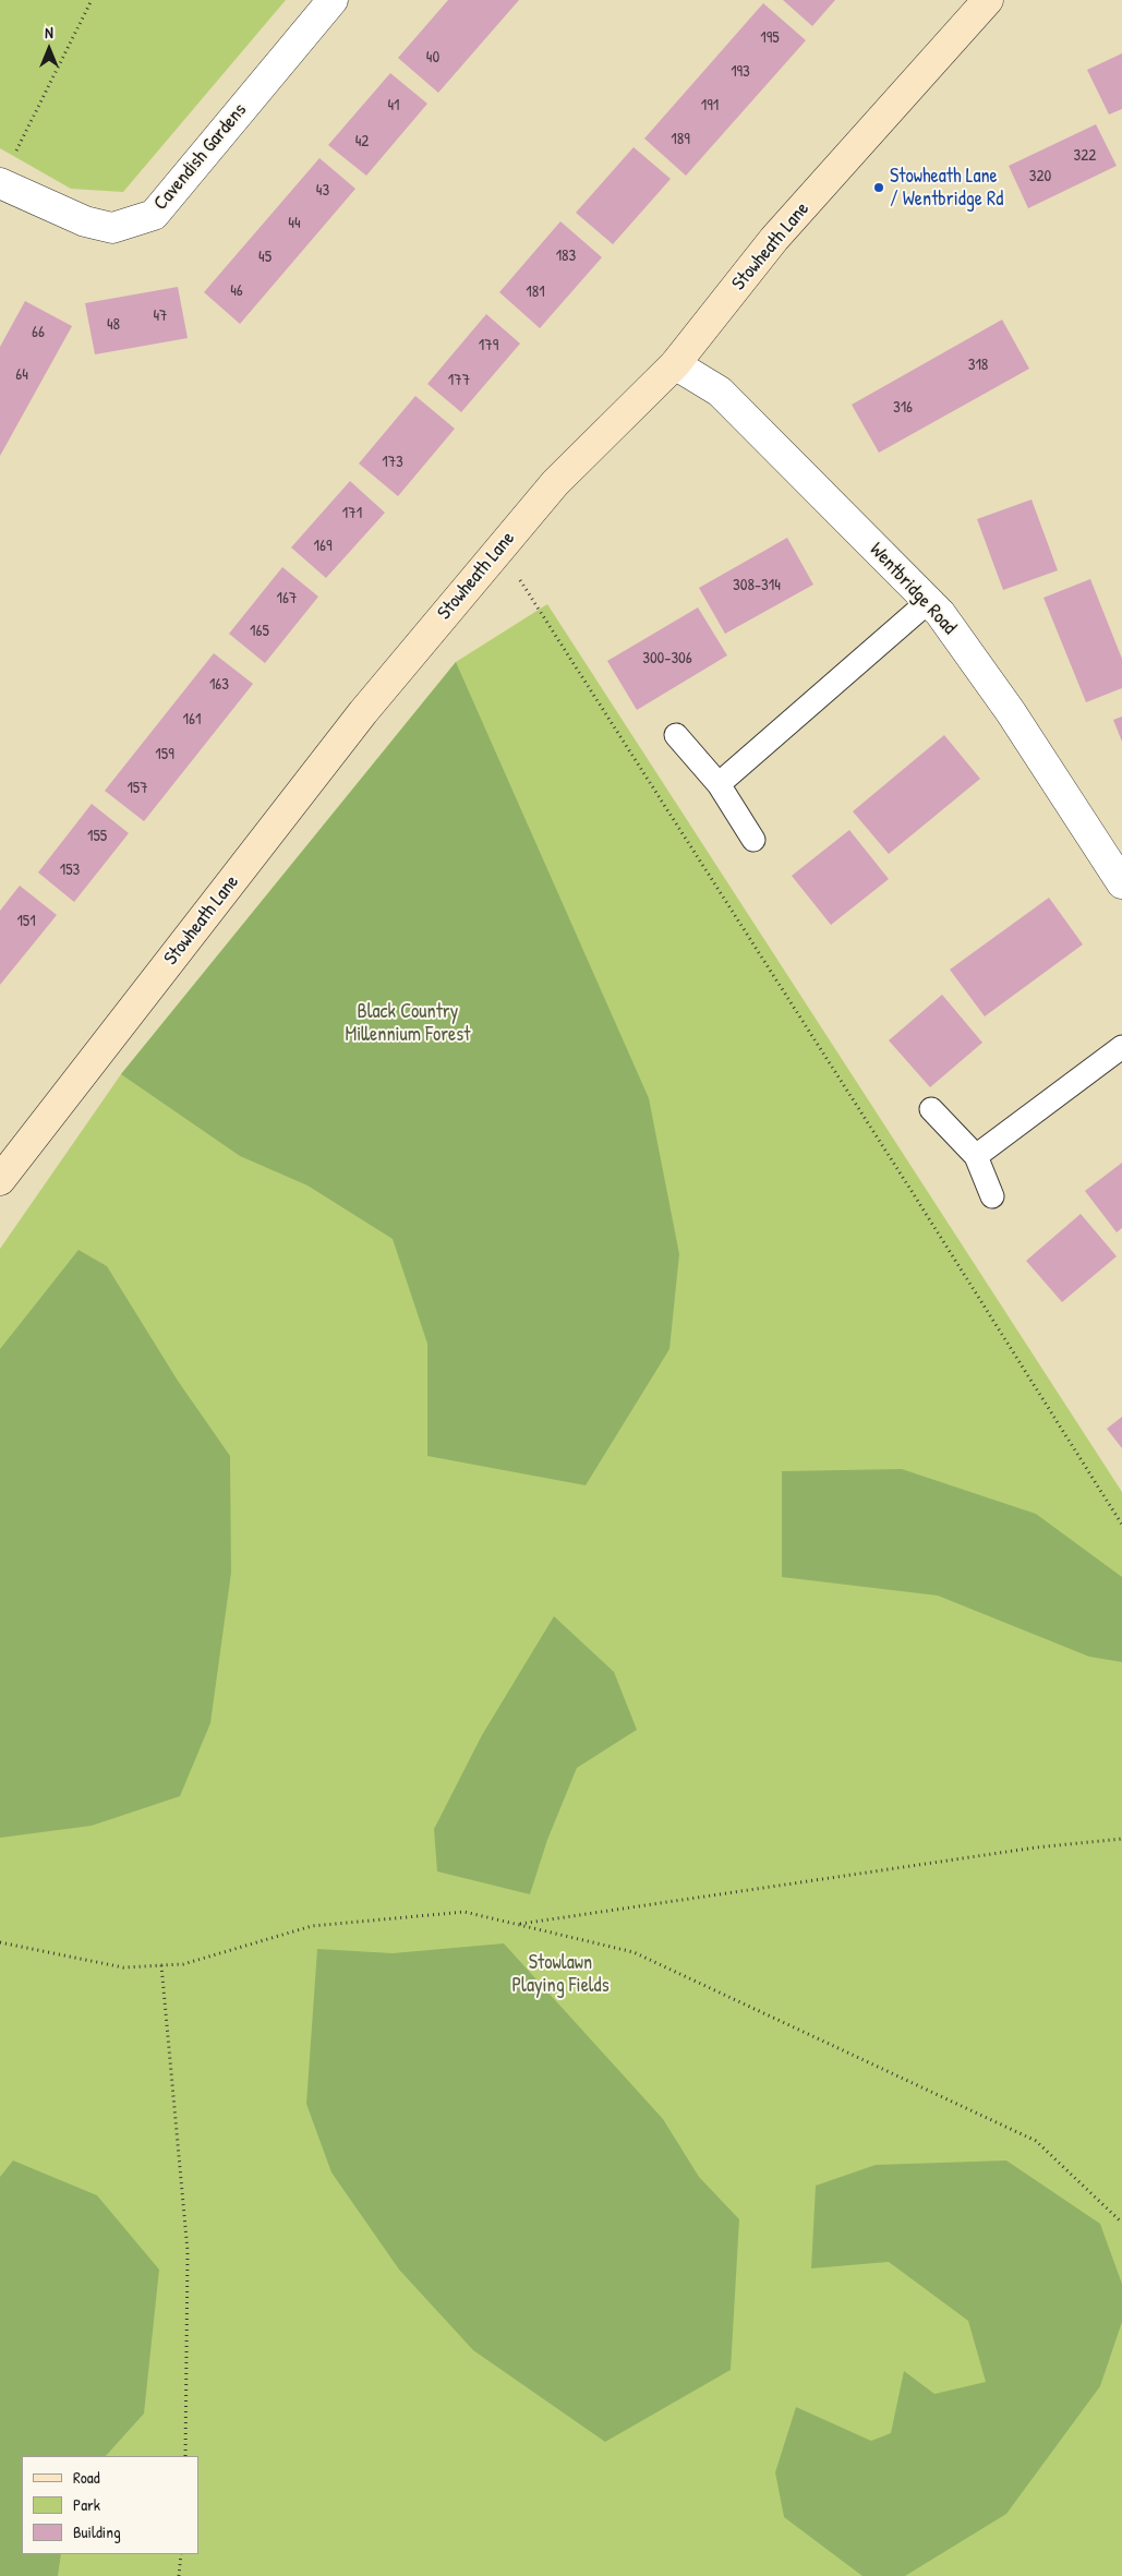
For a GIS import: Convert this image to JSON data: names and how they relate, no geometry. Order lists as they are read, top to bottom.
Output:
{
  "streets": {
    "street": ["Cavendish Gardens", "Stowheath Lane", "Wentbridge Road"]
  },
  "crossings": [
    ["Stowheath Lane", "Wentbridge Road"]
  ],
  "parks": ["Black Country Millennium Forest", "Stowlawn Playing Fields"],
  "places": ["Stowheath Lane / Wentbridge Rd"],
  "house_numbers": [
    "195",
    "40",
    "193",
    "41",
    "191",
    "189",
    "42",
    "322",
    "320",
    "43",
    "44",
    "183",
    "45",
    "46",
    "181",
    "47",
    "48",
    "66",
    "179",
    "318",
    "64",
    "177",
    "316",
    "173",
    "171",
    "169",
    "308-314",
    "167",
    "165",
    "300-306",
    "163",
    "161",
    "159",
    "157",
    "155",
    "153",
    "151"
  ],
  "legend": ["Road", "Park", "Building"],
  "north": "top"
}
